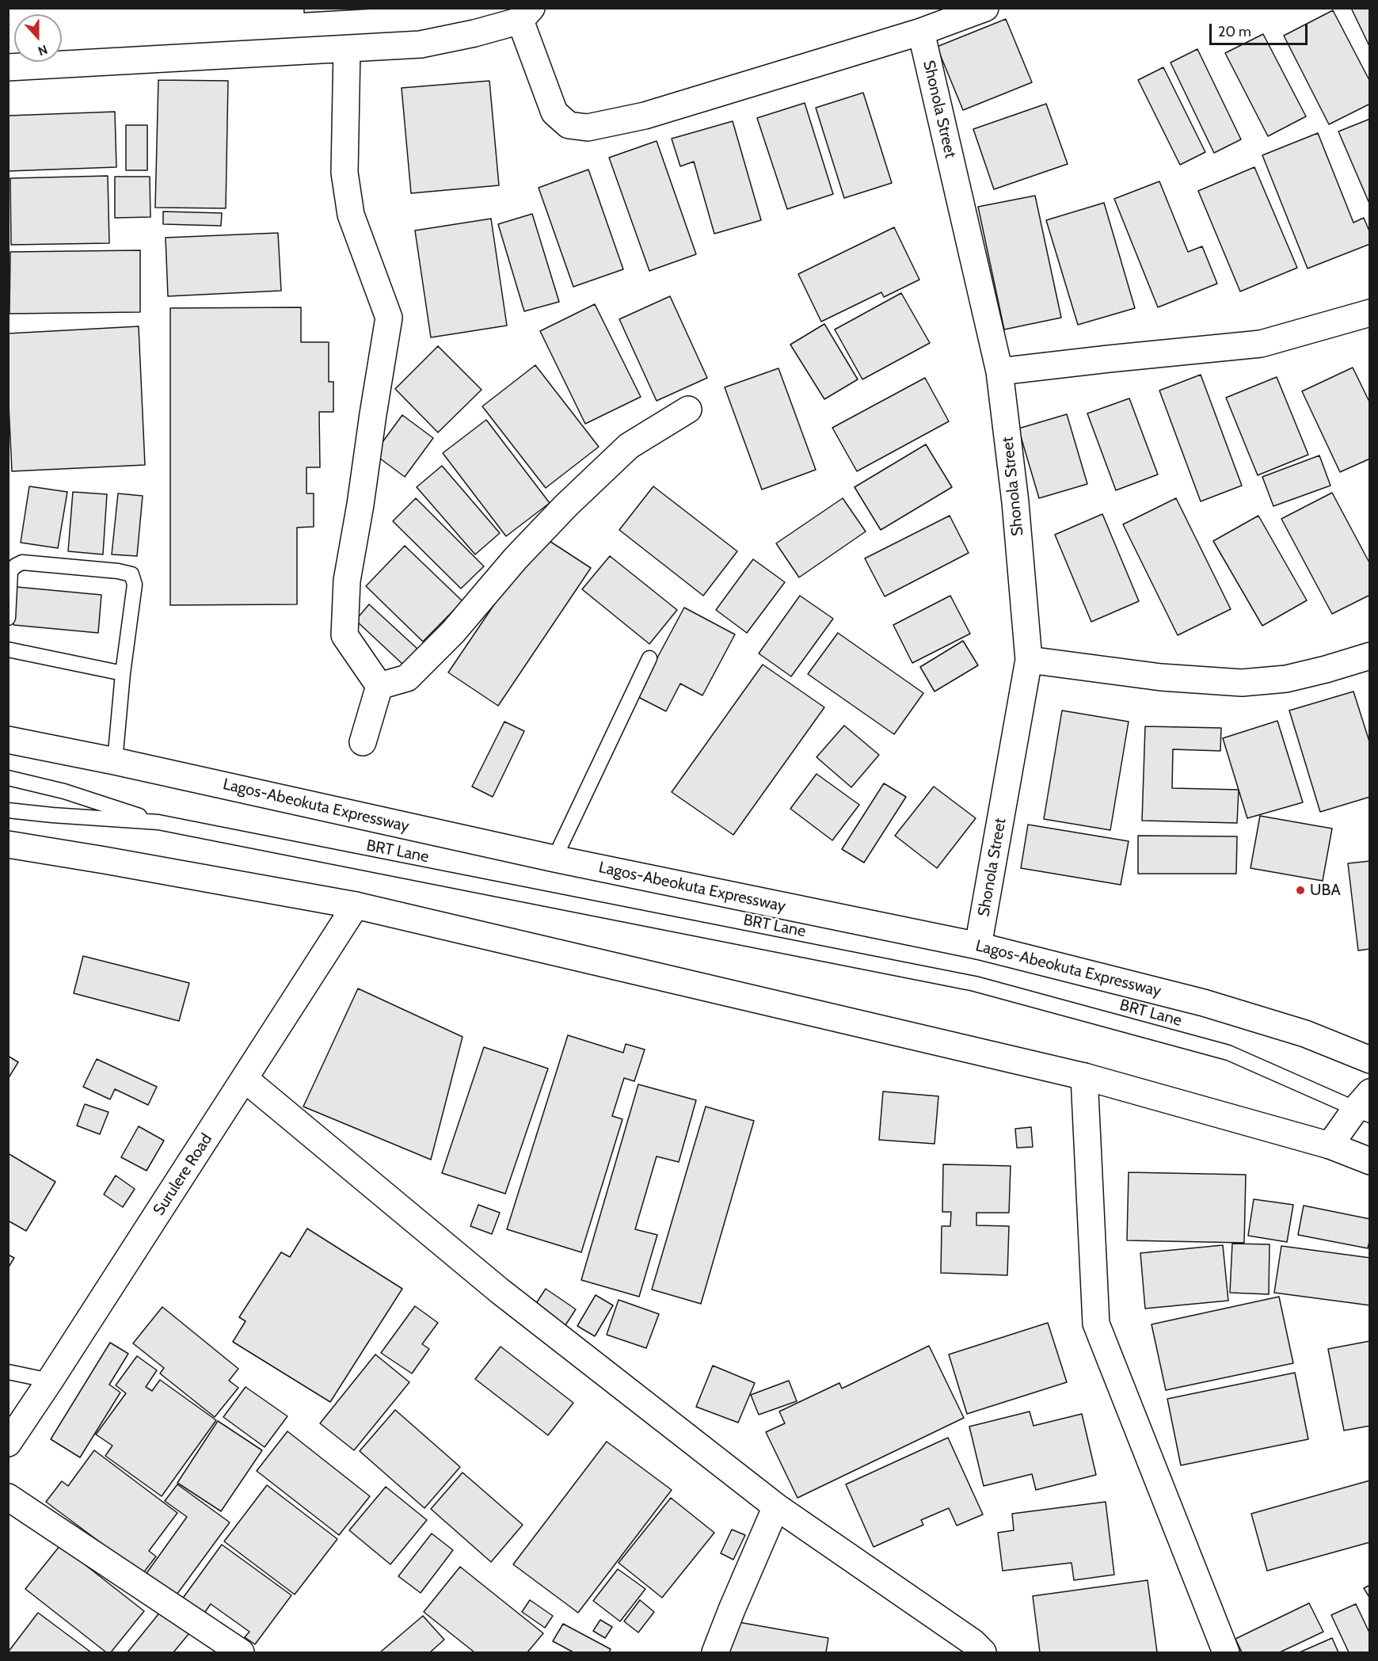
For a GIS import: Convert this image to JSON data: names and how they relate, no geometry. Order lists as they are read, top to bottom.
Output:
{
  "streets": {
    "main road": ["Shonola Street", "Lagos-Abeokuta Expressway", "Surulere Road"],
    "lane": ["BRT Lane"]
  },
  "crossings": [
    ["Shonola Street", "Lagos-Abeokuta Expressway"]
  ],
  "places": ["UBA"],
  "scale_bar": "20 m",
  "north": "bottom"
}
